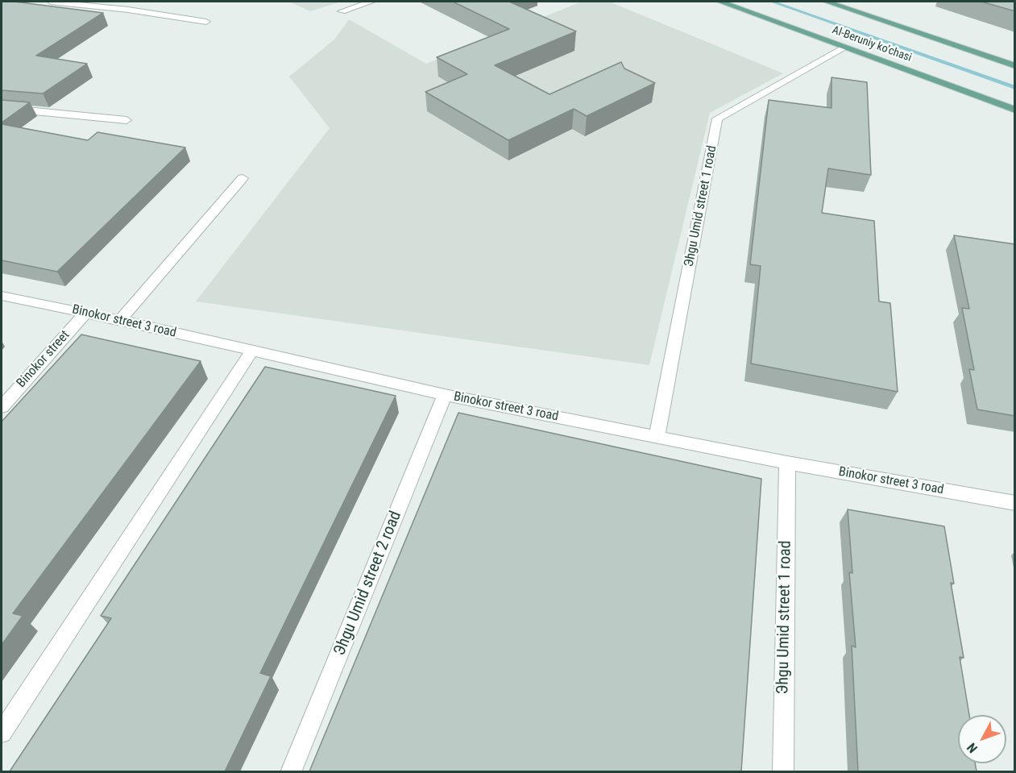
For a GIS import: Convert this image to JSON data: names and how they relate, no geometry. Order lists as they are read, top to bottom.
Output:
{
  "streets": {
    "main road": ["Al-Beruniy ko’chasi"],
    "street": [
      "Эhgu Umid street 1 road",
      "Binokor street 3 road",
      "Binokor street",
      "Эhgu Umid street 2 road"
    ]
  },
  "crossings": [
    ["Al-Beruniy ko’chasi", "Эhgu Umid street 1 road"],
    ["Эhgu Umid street 1 road", "Binokor street 3 road"],
    ["Binokor street 3 road", "Binokor street"],
    ["Binokor street 3 road", "Эhgu Umid street 2 road"]
  ],
  "north": "bottom left"
}
